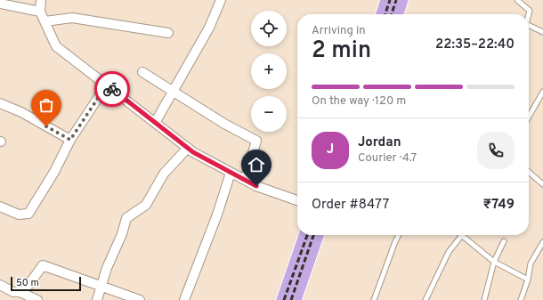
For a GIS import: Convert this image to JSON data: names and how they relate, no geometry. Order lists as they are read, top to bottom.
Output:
{
  "scale_bar": "50 m",
  "page": {
    "map_buttons": ["+", "−"],
    "heading": ["2 min", "Arriving in", "22:35–22:40"],
    "panel": [
      "Jordan",
      "Courier · 4.7",
      "Order #8477",
      "₹749"
    ],
    "bar": "On the way · 120 m",
    "round": "J",
    "scale": "50 m"
  }
}
